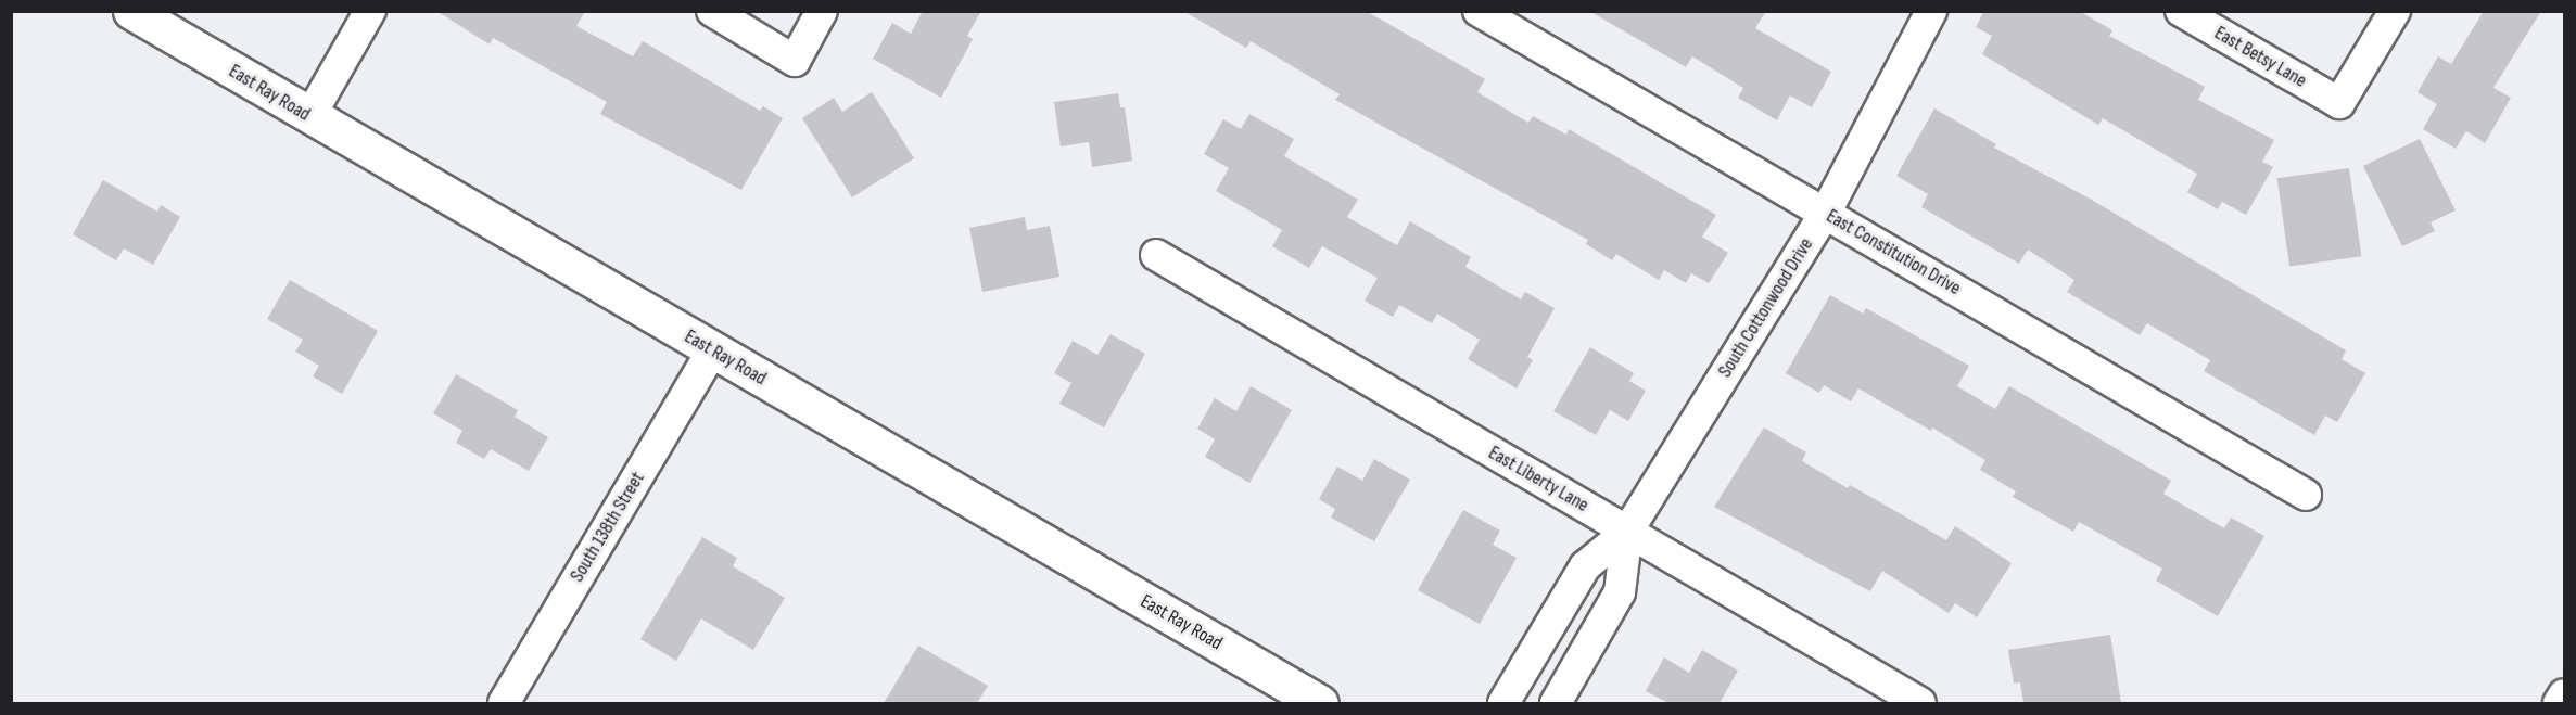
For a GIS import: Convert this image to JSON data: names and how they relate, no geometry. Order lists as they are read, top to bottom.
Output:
{
  "streets": {
    "main road": ["East Ray Road"],
    "street": [
      "East Betsy Lane",
      "East Constitution Drive",
      "South Cottonwood Drive",
      "East Liberty Lane",
      "South 138th Street"
    ]
  },
  "crossings": [
    ["East Ray Road", "South 138th Street"],
    ["East Constitution Drive", "South Cottonwood Drive"],
    ["South Cottonwood Drive", "East Liberty Lane"]
  ]
}
